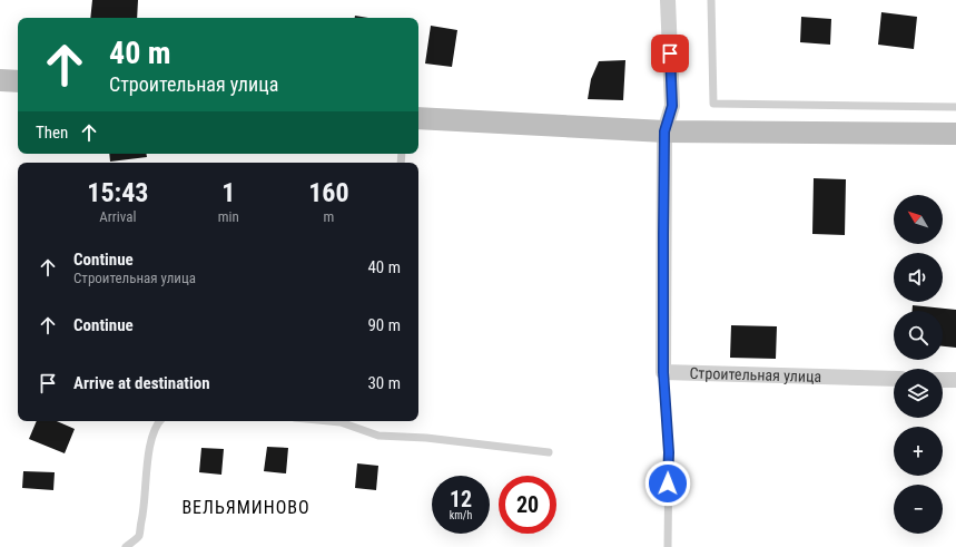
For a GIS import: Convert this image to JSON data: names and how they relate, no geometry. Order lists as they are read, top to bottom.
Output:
{
  "streets": {
    "street": ["Строительная улица"]
  },
  "districts": ["ВЕЛЬЯМИНОВО"],
  "north": "top left",
  "page": {
    "turn": ["40 m", "Строительная улица"],
    "then": "Then",
    "eta": [
      "15:43",
      "Arrival",
      "1",
      "min",
      "160",
      "m"
    ],
    "map_buttons": ["+", "−"],
    "list": [
      {
        "name": "Continue",
        "note": "Строительная улица",
        "value": "40 m"
      },
      {
        "name": "Continue",
        "value": "90 m"
      },
      {
        "name": "Arrive at destination",
        "value": "30 m"
      }
    ],
    "speed": "12 km/h",
    "limit": "20"
  }
}
